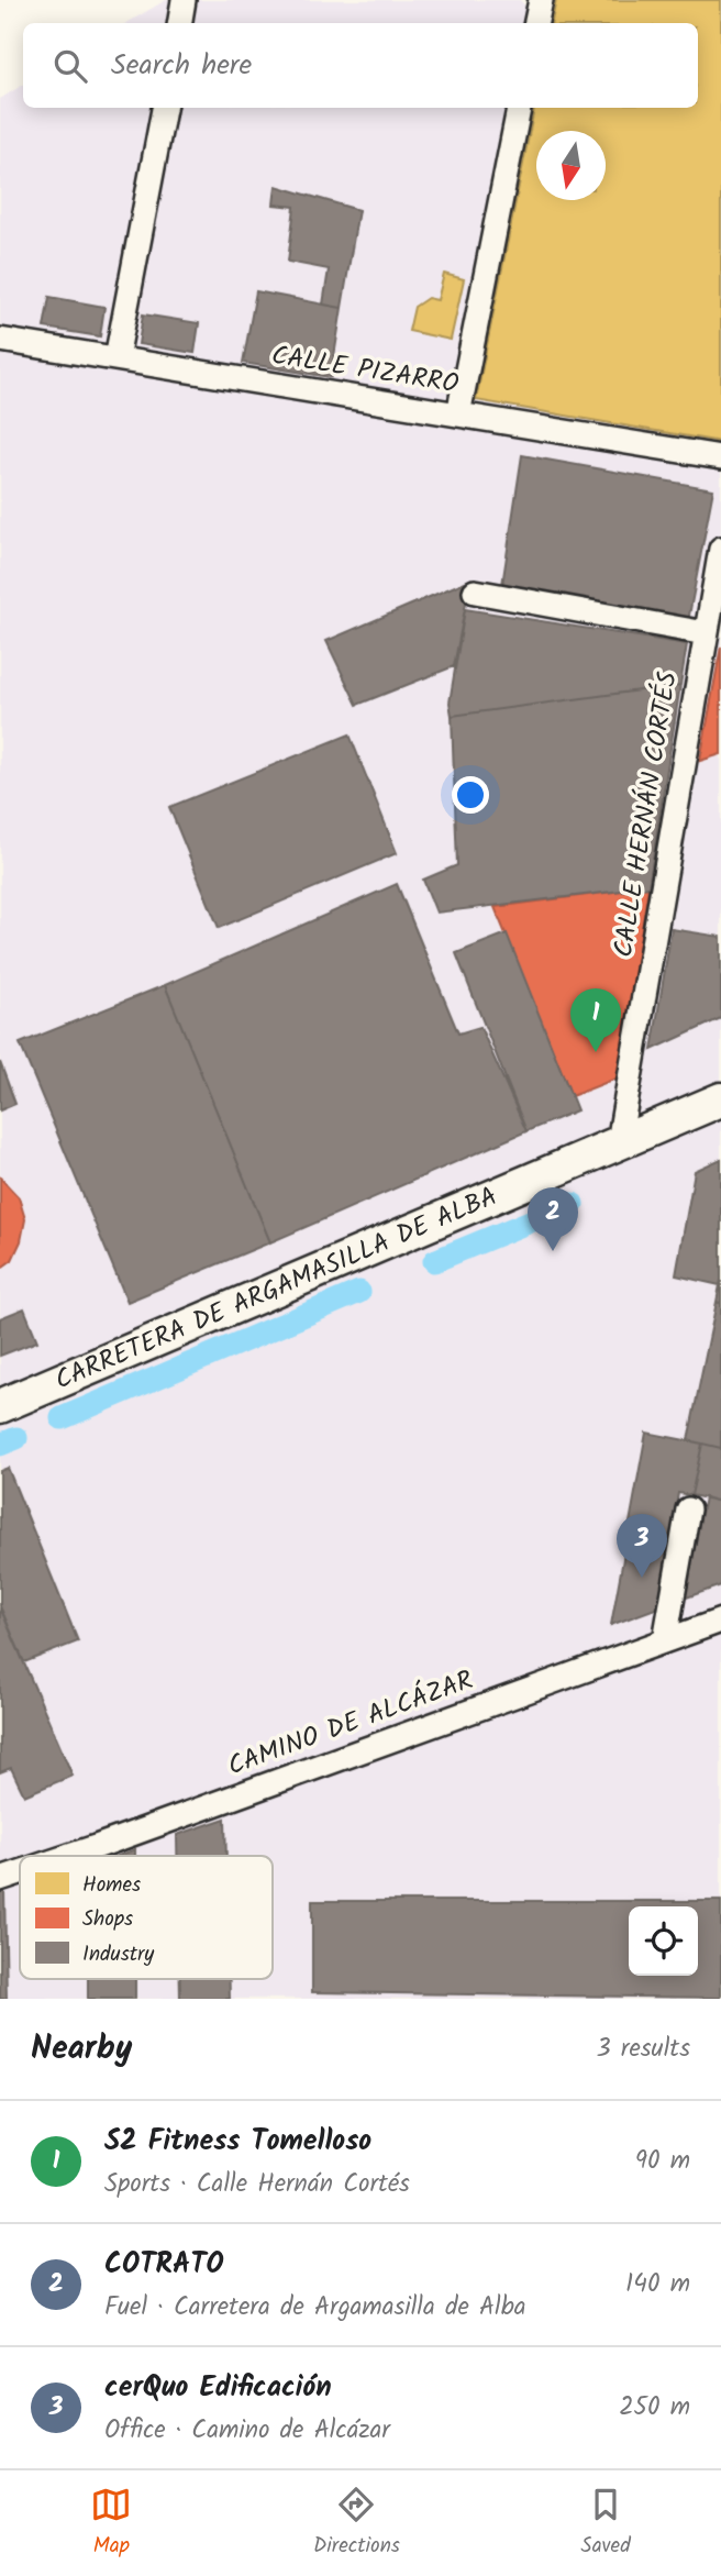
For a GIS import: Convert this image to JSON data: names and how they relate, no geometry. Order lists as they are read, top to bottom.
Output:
{
  "streets": {
    "highway": ["CARRETERA DE ARGAMASILLA DE ALBA"],
    "street": ["CALLE PIZARRO", "CALLE HERNÁN CORTÉS", "CAMINO DE ALCÁZAR"]
  },
  "crossings": [
    ["CALLE HERNÁN CORTÉS", "CARRETERA DE ARGAMASILLA DE ALBA"]
  ],
  "legend": ["Homes", "Shops", "Industry"],
  "north": "bottom",
  "page": {
    "search": "Search here",
    "pins": ["1", "2", "3"],
    "heading": ["Nearby", "3 results"],
    "list": [
      {
        "mark": "1",
        "name": "S2 Fitness Tomelloso",
        "note": "Sports · Calle Hernán Cortés",
        "value": "90 m"
      },
      {
        "mark": "2",
        "name": "COTRATO",
        "note": "Fuel · Carretera de Argamasilla de Alba",
        "value": "140 m"
      },
      {
        "mark": "3",
        "name": "cerQuo Edificación",
        "note": "Office · Camino de Alcázar",
        "value": "250 m"
      }
    ],
    "nav": ["Map", "Directions", "Saved"]
  }
}
